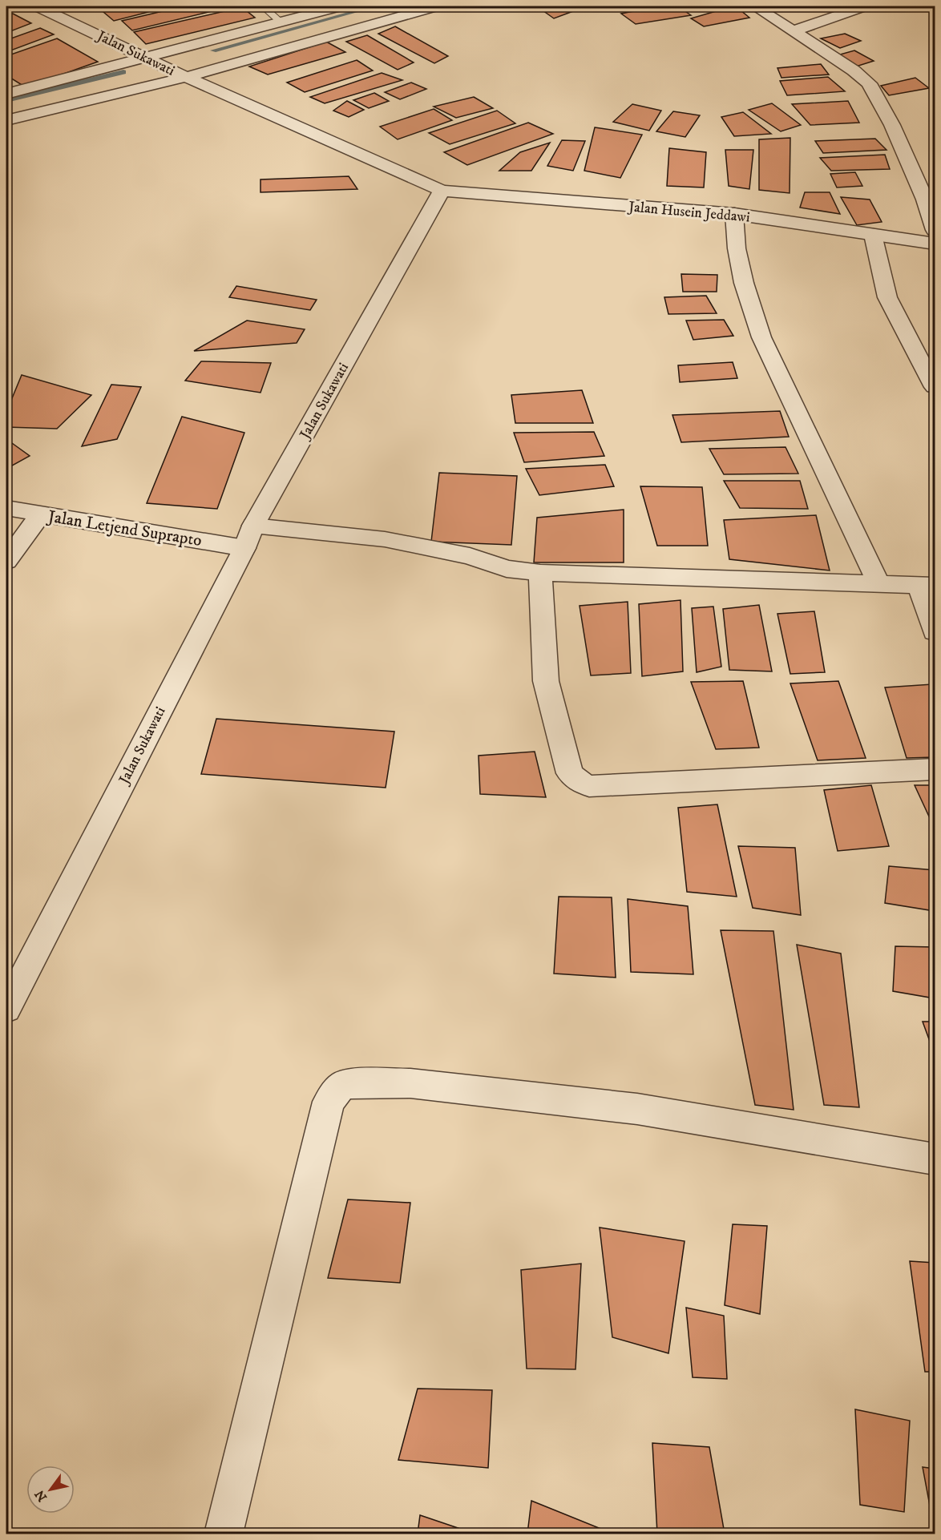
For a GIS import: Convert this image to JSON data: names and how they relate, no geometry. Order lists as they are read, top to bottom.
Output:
{
  "streets": {
    "street": ["Jalan Sukawati", "Jalan Husein Jeddawi", "Jalan Letjend Suprapto"]
  },
  "crossings": [
    ["Jalan Sukawati", "Jalan Husein Jeddawi"],
    ["Jalan Sukawati", "Jalan Letjend Suprapto"]
  ],
  "north": "bottom left"
}
